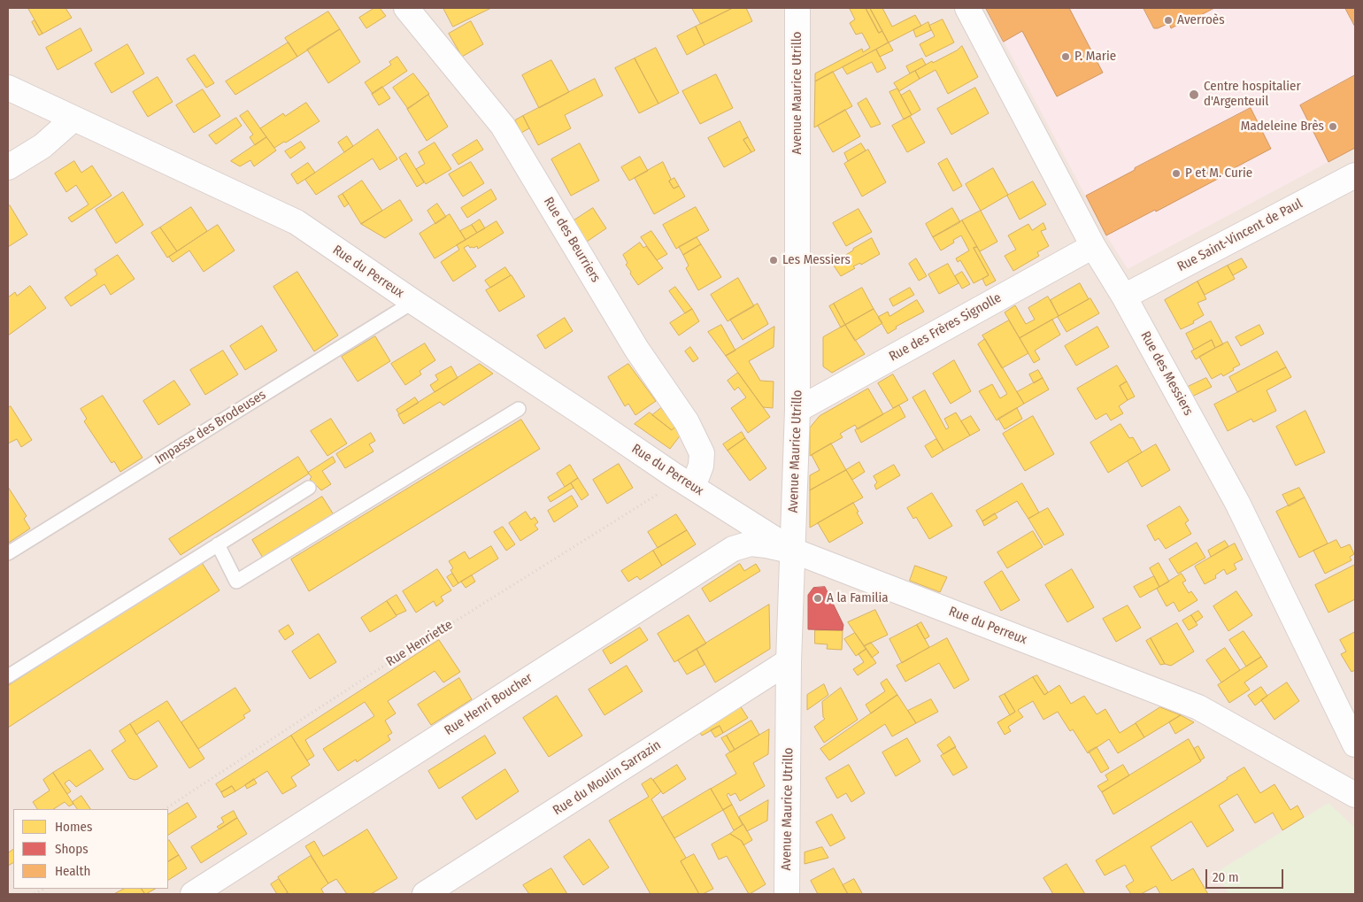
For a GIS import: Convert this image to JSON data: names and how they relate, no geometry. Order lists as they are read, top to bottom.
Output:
{
  "streets": {
    "street": [
      "Avenue Maurice Utrillo",
      "Rue Saint-Vincent de Paul",
      "Rue des Beurriers",
      "Rue du Perreux",
      "Rue des Frères Signolle",
      "Rue des Messiers",
      "Rue Henri Boucher",
      "Rue du Moulin Sarrazin"
    ],
    "lane": ["Impasse des Brodeuses"],
    "path": ["Rue Henriette"]
  },
  "crossings": [
    ["Avenue Maurice Utrillo", "Rue du Perreux"],
    ["Avenue Maurice Utrillo", "Rue des Frères Signolle"],
    ["Avenue Maurice Utrillo", "Rue Henri Boucher"],
    ["Avenue Maurice Utrillo", "Rue du Moulin Sarrazin"],
    ["Rue Saint-Vincent de Paul", "Rue des Messiers"],
    ["Rue des Beurriers", "Rue du Perreux"],
    ["Rue des Beurriers", "Rue Henriette"],
    ["Rue du Perreux", "Impasse des Brodeuses"],
    ["Rue du Perreux", "Rue Henriette"],
    ["Rue du Perreux", "Rue Henri Boucher"],
    ["Rue des Frères Signolle", "Rue des Messiers"]
  ],
  "places": [
    "Averroès",
    "P. Marie",
    "Centre hospitalier d'Argenteuil",
    "Madeleine Brès",
    "P et M. Curie",
    "Les Messiers",
    "A la Familia"
  ],
  "legend": ["Homes", "Shops", "Health"],
  "scale_bar": "20 m"
}
